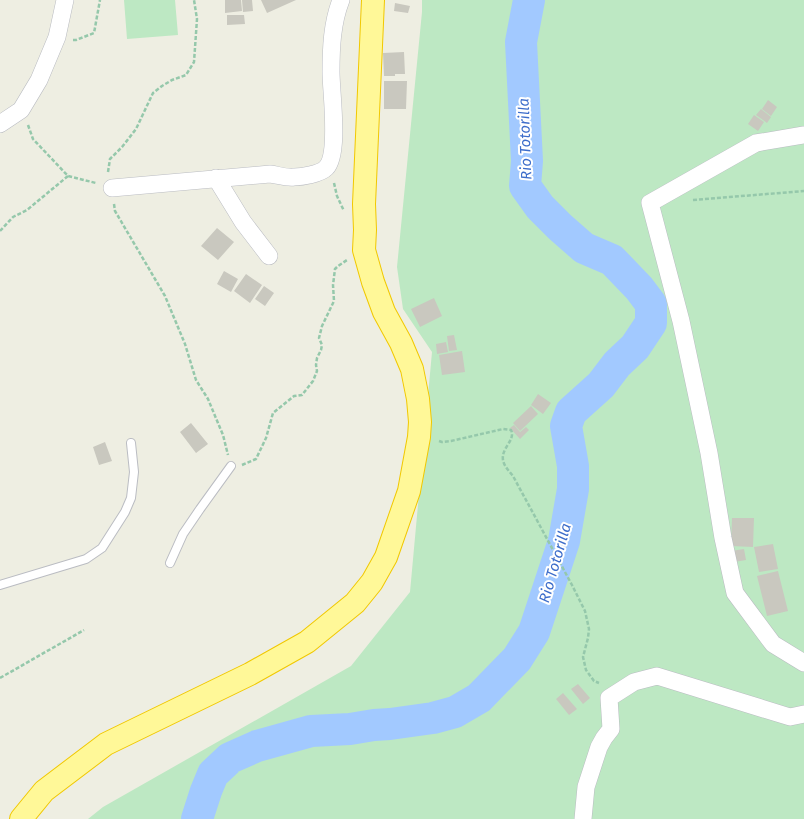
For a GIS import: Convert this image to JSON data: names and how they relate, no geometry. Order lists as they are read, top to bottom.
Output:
{
  "water": ["Rio Totorilla"]
}
